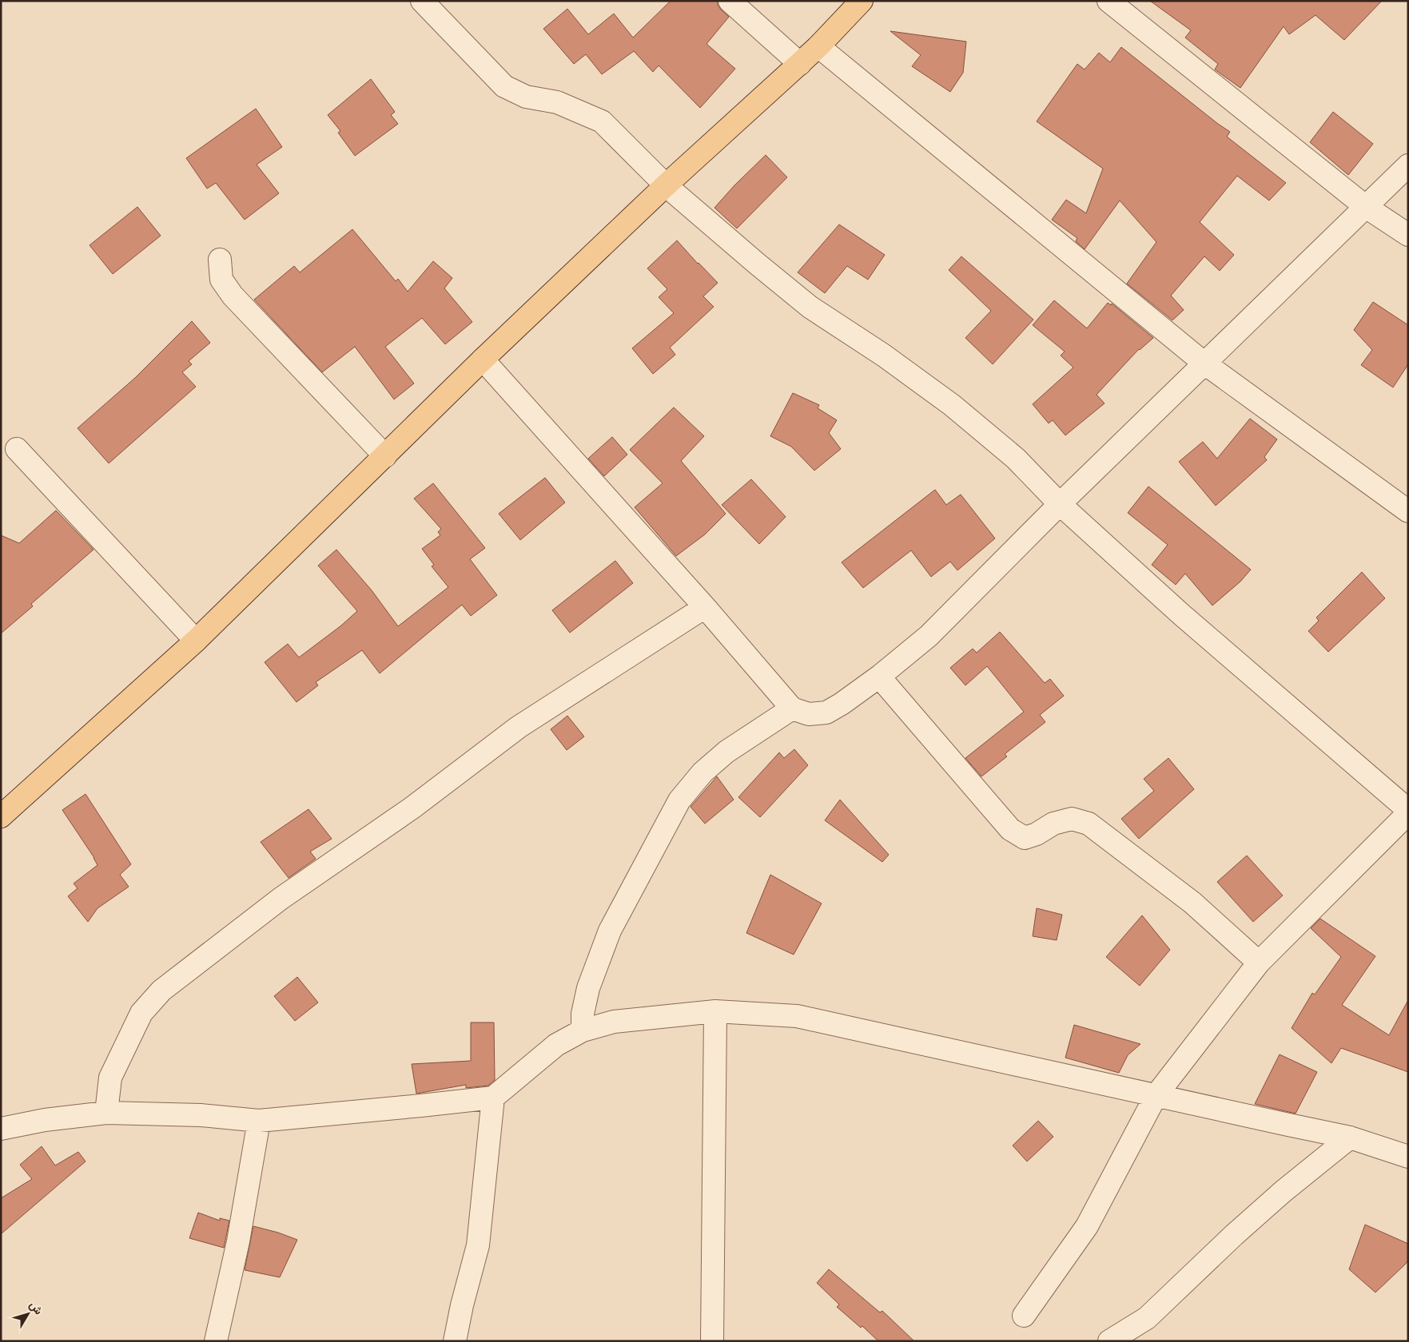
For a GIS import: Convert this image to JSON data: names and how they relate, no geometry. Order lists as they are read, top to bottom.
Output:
{
  "north": "top right"
}
